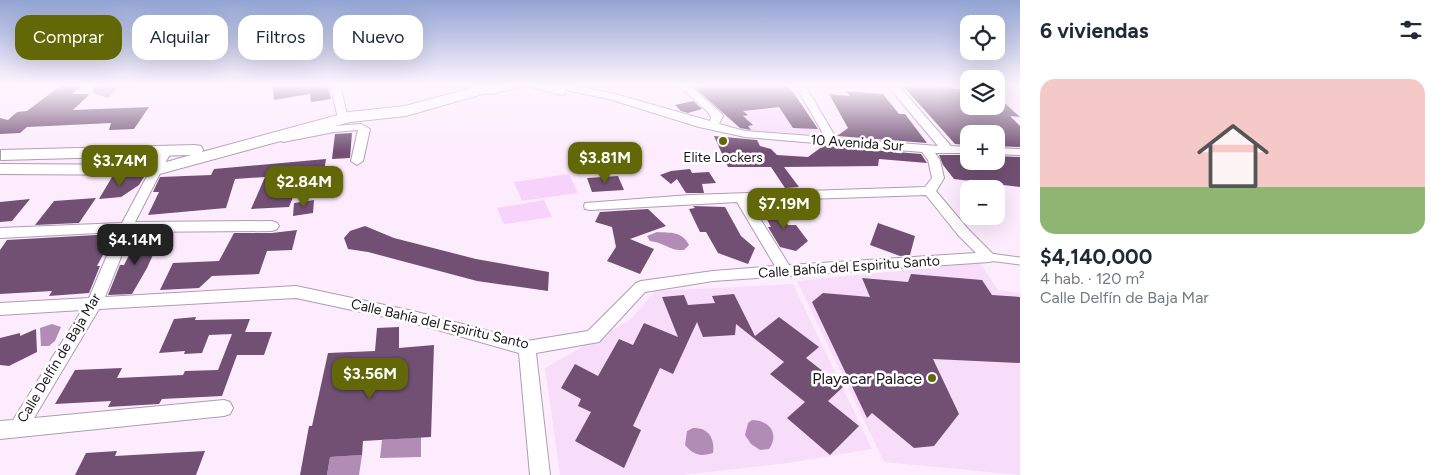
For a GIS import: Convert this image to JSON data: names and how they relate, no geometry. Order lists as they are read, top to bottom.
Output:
{
  "streets": {
    "street": ["10 Avenida Sur", "Calle Bahía del Espiritu Santo", "Calle Delfín de Baja Mar"]
  },
  "crossings": [
    ["Calle Bahía del Espiritu Santo", "Calle Delfín de Baja Mar"]
  ],
  "places": ["Elite Lockers", "Playacar Palace"],
  "page": {
    "heading": "6 viviendas",
    "map_buttons": ["+", "−"],
    "chip": [
      "Comprar",
      "Alquilar",
      "Filtros",
      "Nuevo"
    ],
    "list": [
      {
        "name": "$4,140,000",
        "note": "4 hab. · 120 m² · Calle Delfín de Baja Mar"
      }
    ],
    "price": [
      "$3.81M",
      "$3.74M",
      "$2.84M",
      "$7.19M",
      "$4.14M",
      "$3.56M"
    ]
  }
}
